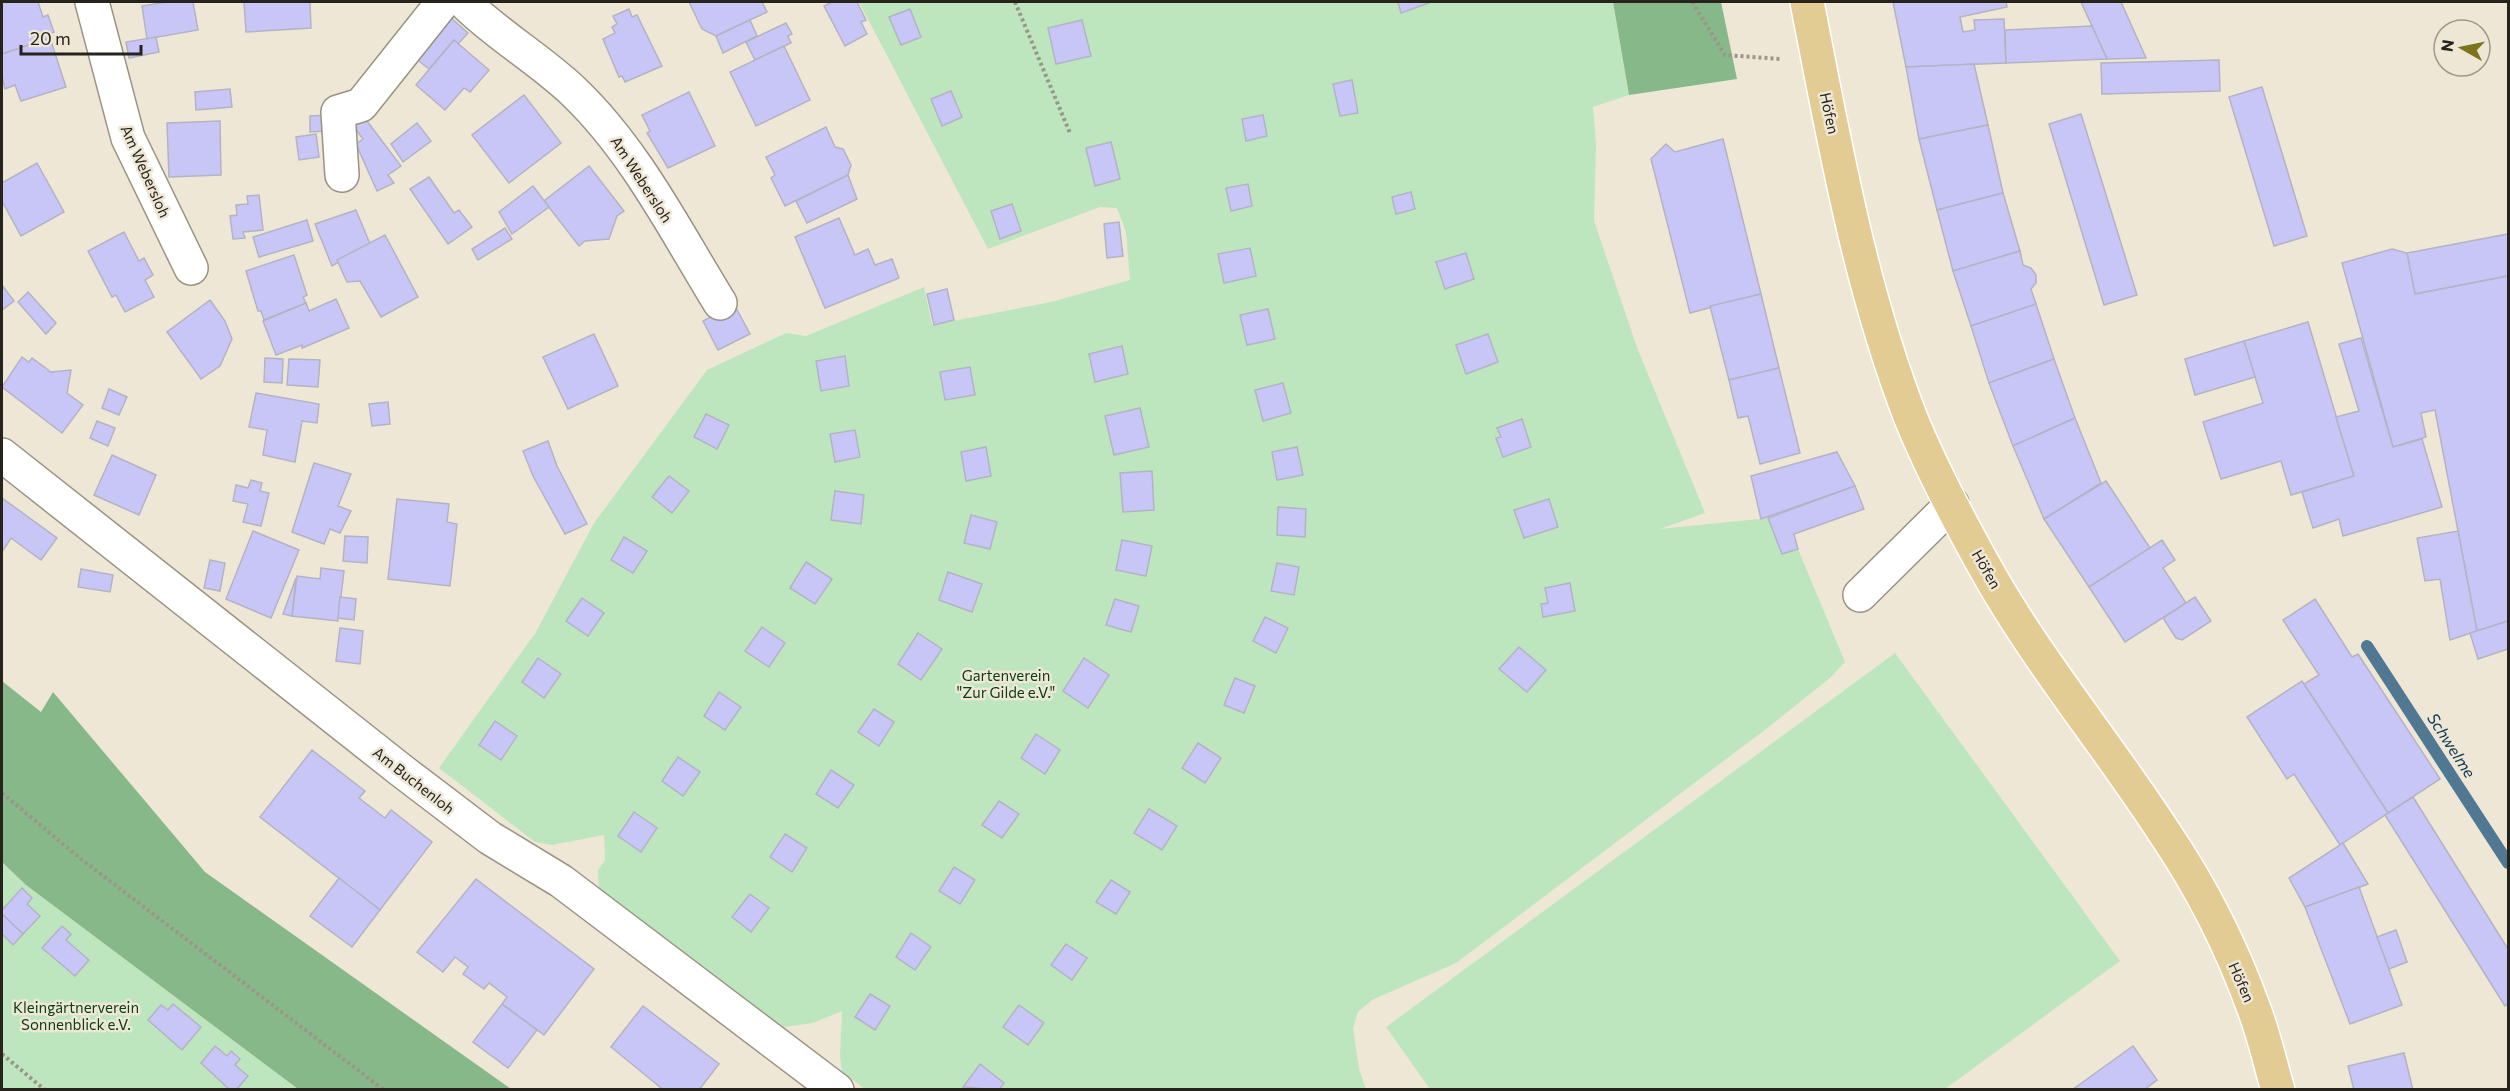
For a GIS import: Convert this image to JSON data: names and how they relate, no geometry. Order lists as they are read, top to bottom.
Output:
{
  "streets": {
    "main road": ["Höfen"],
    "street": ["Am Webersloh", "Am Buchenloh"]
  },
  "water": ["Schwelme"],
  "parks": ["Gartenverein \"Zur Gilde e.V.\"", "Kleingärtnerverein Sonnenblick e.V."],
  "scale_bar": "20 m",
  "north": "left"
}
